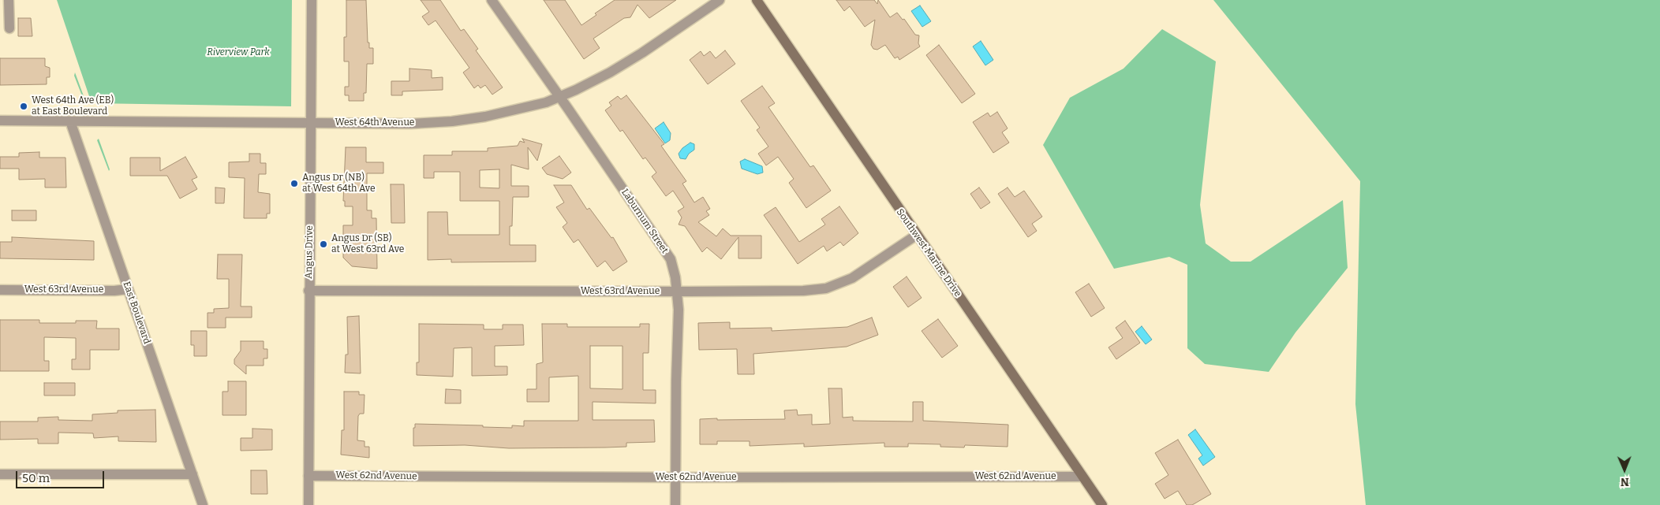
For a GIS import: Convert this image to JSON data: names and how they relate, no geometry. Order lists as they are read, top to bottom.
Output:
{
  "streets": {
    "main road": ["Southwest Marine Drive"],
    "street": [
      "West 64th Avenue",
      "Laburnum Street",
      "Angus Drive",
      "West 63rd Avenue",
      "East Boulevard",
      "West 62nd Avenue"
    ]
  },
  "crossings": [
    ["West 64th Avenue", "Laburnum Street"],
    ["West 64th Avenue", "Angus Drive"],
    ["West 64th Avenue", "East Boulevard"],
    ["Laburnum Street", "West 63rd Avenue"],
    ["Laburnum Street", "West 62nd Avenue"],
    ["Angus Drive", "West 63rd Avenue"],
    ["Angus Drive", "West 62nd Avenue"],
    ["Southwest Marine Drive", "West 63rd Avenue"],
    ["Southwest Marine Drive", "West 62nd Avenue"],
    ["West 63rd Avenue", "East Boulevard"]
  ],
  "parks": ["Riverview Park"],
  "places": ["West 64th Ave (EB) at East Boulevard", "Angus Dr (NB) at West 64th Ave", "Angus Dr (SB) at West 63rd Ave"],
  "scale_bar": "50 m",
  "north": "bottom"
}
